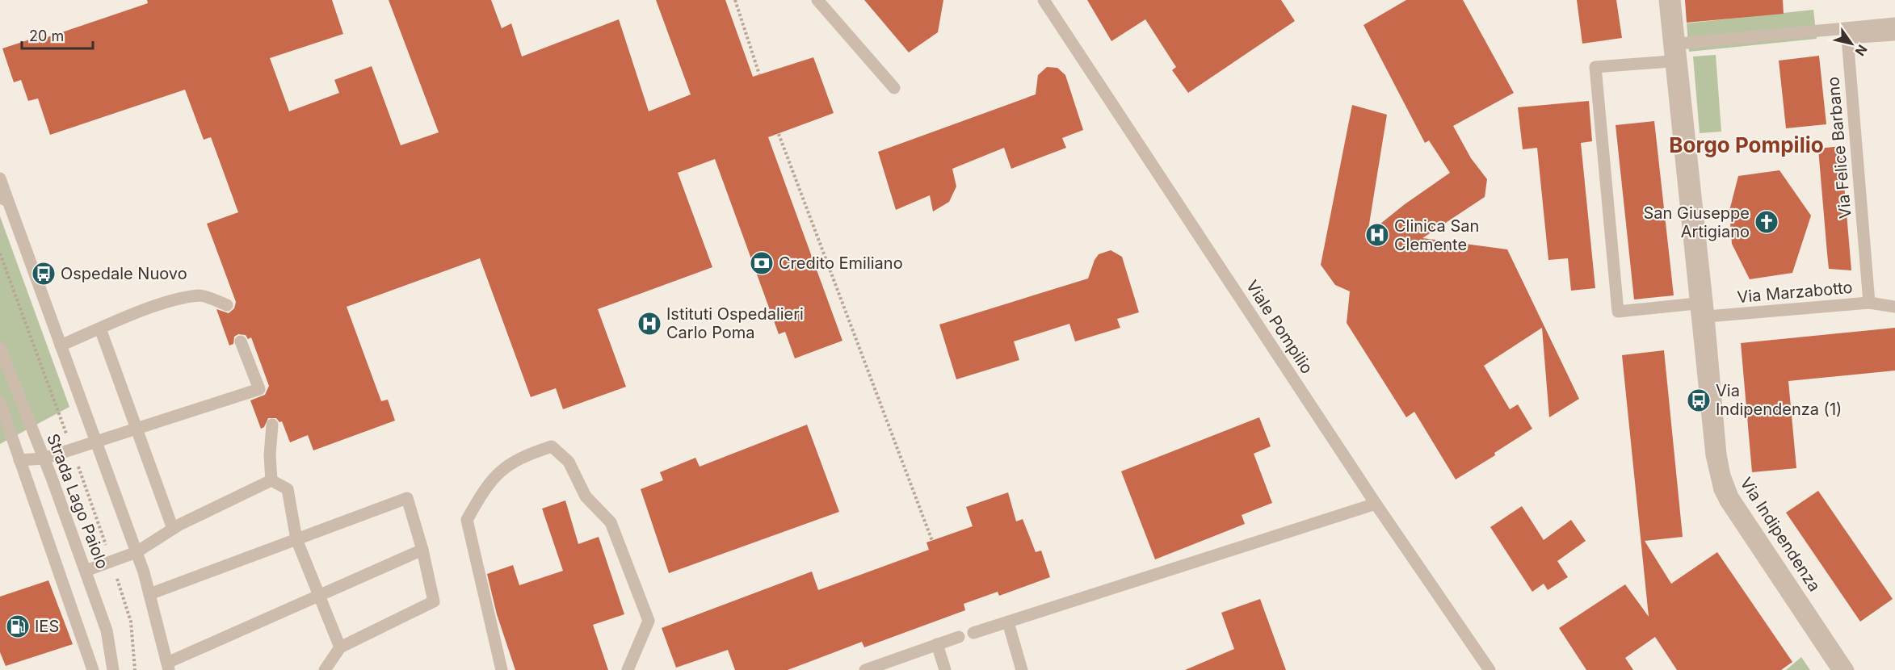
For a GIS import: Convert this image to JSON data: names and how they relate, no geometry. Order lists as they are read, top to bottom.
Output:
{
  "streets": {
    "street": [
      "Via Felice Barbano",
      "Via Marzabotto",
      "Viale Pompilio",
      "Strada Lago Paiolo",
      "Via Indipendenza"
    ]
  },
  "crossings": [
    ["Via Felice Barbano", "Via Marzabotto"],
    ["Via Marzabotto", "Via Indipendenza"]
  ],
  "districts": ["Borgo Pompilio"],
  "places": {
    "church": ["San Giuseppe Artigiano"],
    "hospital": ["Clinica San Clemente", "Istituti Ospedalieri Carlo Poma"],
    "bank": ["Credito Emiliano"],
    "bus stop": ["Ospedale Nuovo", "Via Indipendenza (1)"],
    "fuel station": ["IES"]
  },
  "scale_bar": "20 m",
  "north": "bottom right"
}
